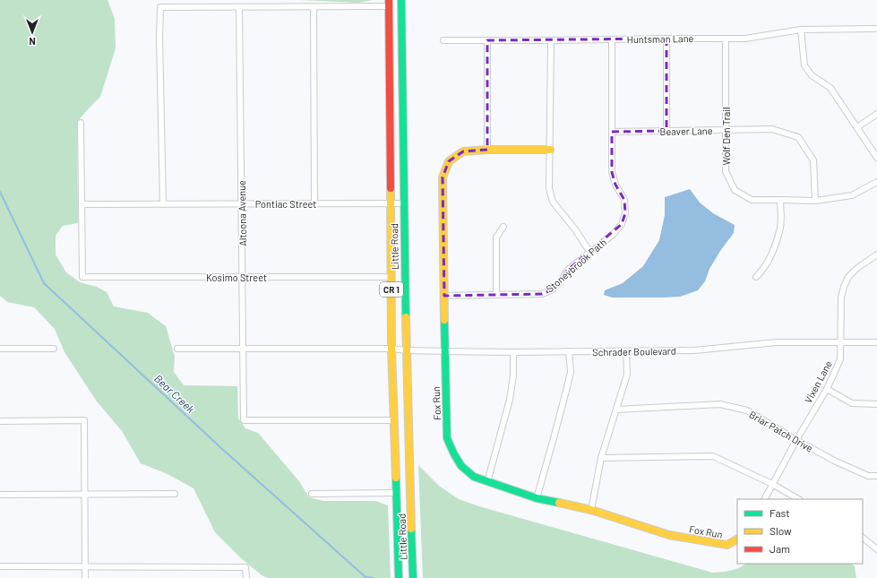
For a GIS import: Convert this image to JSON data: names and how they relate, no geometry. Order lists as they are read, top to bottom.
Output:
{
  "streets": {
    "main road": ["Little Road", "CR 1", "Fox Run"],
    "street": [
      "Huntsman Lane",
      "Beaver Lane",
      "Wolf Den Trail",
      "Pontiac Street",
      "Altoona Avenue",
      "Stoneybrook Path",
      "Kosimo Street",
      "Schrader Boulevard",
      "Vixen Lane",
      "Briar Patch Drive"
    ]
  },
  "crossings": [
    ["Huntsman Lane", "Wolf Den Trail"],
    ["Huntsman Lane", "Stoneybrook Path"],
    ["Beaver Lane", "Wolf Den Trail"],
    ["Beaver Lane", "Stoneybrook Path"],
    ["Pontiac Street", "Altoona Avenue"],
    ["Pontiac Street", "Little Road"],
    ["Pontiac Street", "Kosimo Street"],
    ["Altoona Avenue", "Little Road"],
    ["Altoona Avenue", "Kosimo Street"],
    ["Altoona Avenue", "Schrader Boulevard"],
    ["Little Road", "Kosimo Street"],
    ["Little Road", "Schrader Boulevard"],
    ["Stoneybrook Path", "Fox Run"],
    ["Schrader Boulevard", "Vixen Lane"],
    ["Schrader Boulevard", "Fox Run"],
    ["Vixen Lane", "Briar Patch Drive"]
  ],
  "water": ["Bear Creek"],
  "legend": ["Fast", "Slow", "Jam"],
  "north": "bottom"
}
